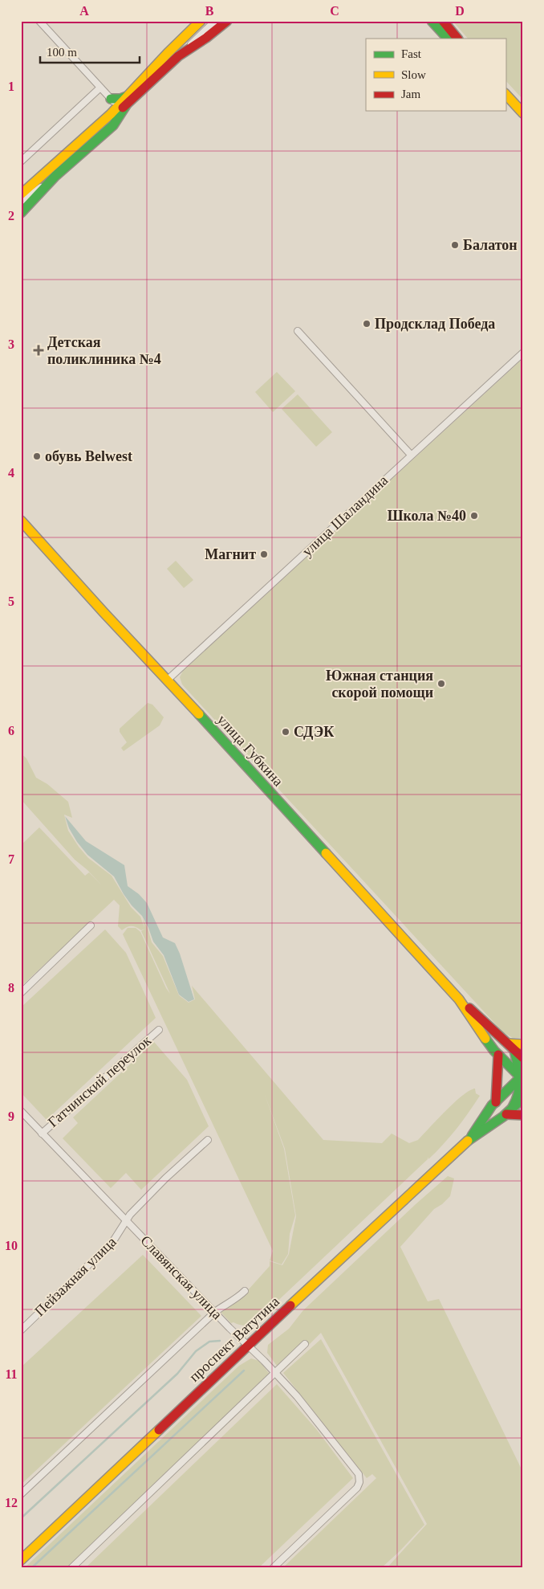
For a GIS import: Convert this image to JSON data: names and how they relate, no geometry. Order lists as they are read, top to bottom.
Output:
{
  "streets": {
    "main road": ["улица Губкина", "проспект Ватутина"],
    "street": [
      "улица Шаландина",
      "Гатчинский переулок",
      "Пейзажная улица",
      "Славянская улица"
    ]
  },
  "crossings": [
    ["улица Шаландина", "улица Губкина"],
    ["улица Губкина", "проспект Ватутина"],
    ["Гатчинский переулок", "Славянская улица"],
    ["Пейзажная улица", "Славянская улица"],
    ["Славянская улица", "проспект Ватутина"]
  ],
  "places": {
    "other": [
      "Балатон",
      "Продсклад Победа",
      "обувь Belwest",
      "Школа №40",
      "Магнит",
      "Южная станция скорой помощи",
      "СДЭК"
    ],
    "health": ["Детская поликлиника №4"]
  },
  "legend": ["Fast", "Slow", "Jam"],
  "scale_bar": "100 m",
  "grid": {
    "columns": [
      "A",
      "B",
      "C",
      "D"
    ],
    "rows": [
      "1",
      "2",
      "3",
      "4",
      "5",
      "6",
      "7",
      "8",
      "9",
      "10",
      "11",
      "12"
    ]
  }
}
